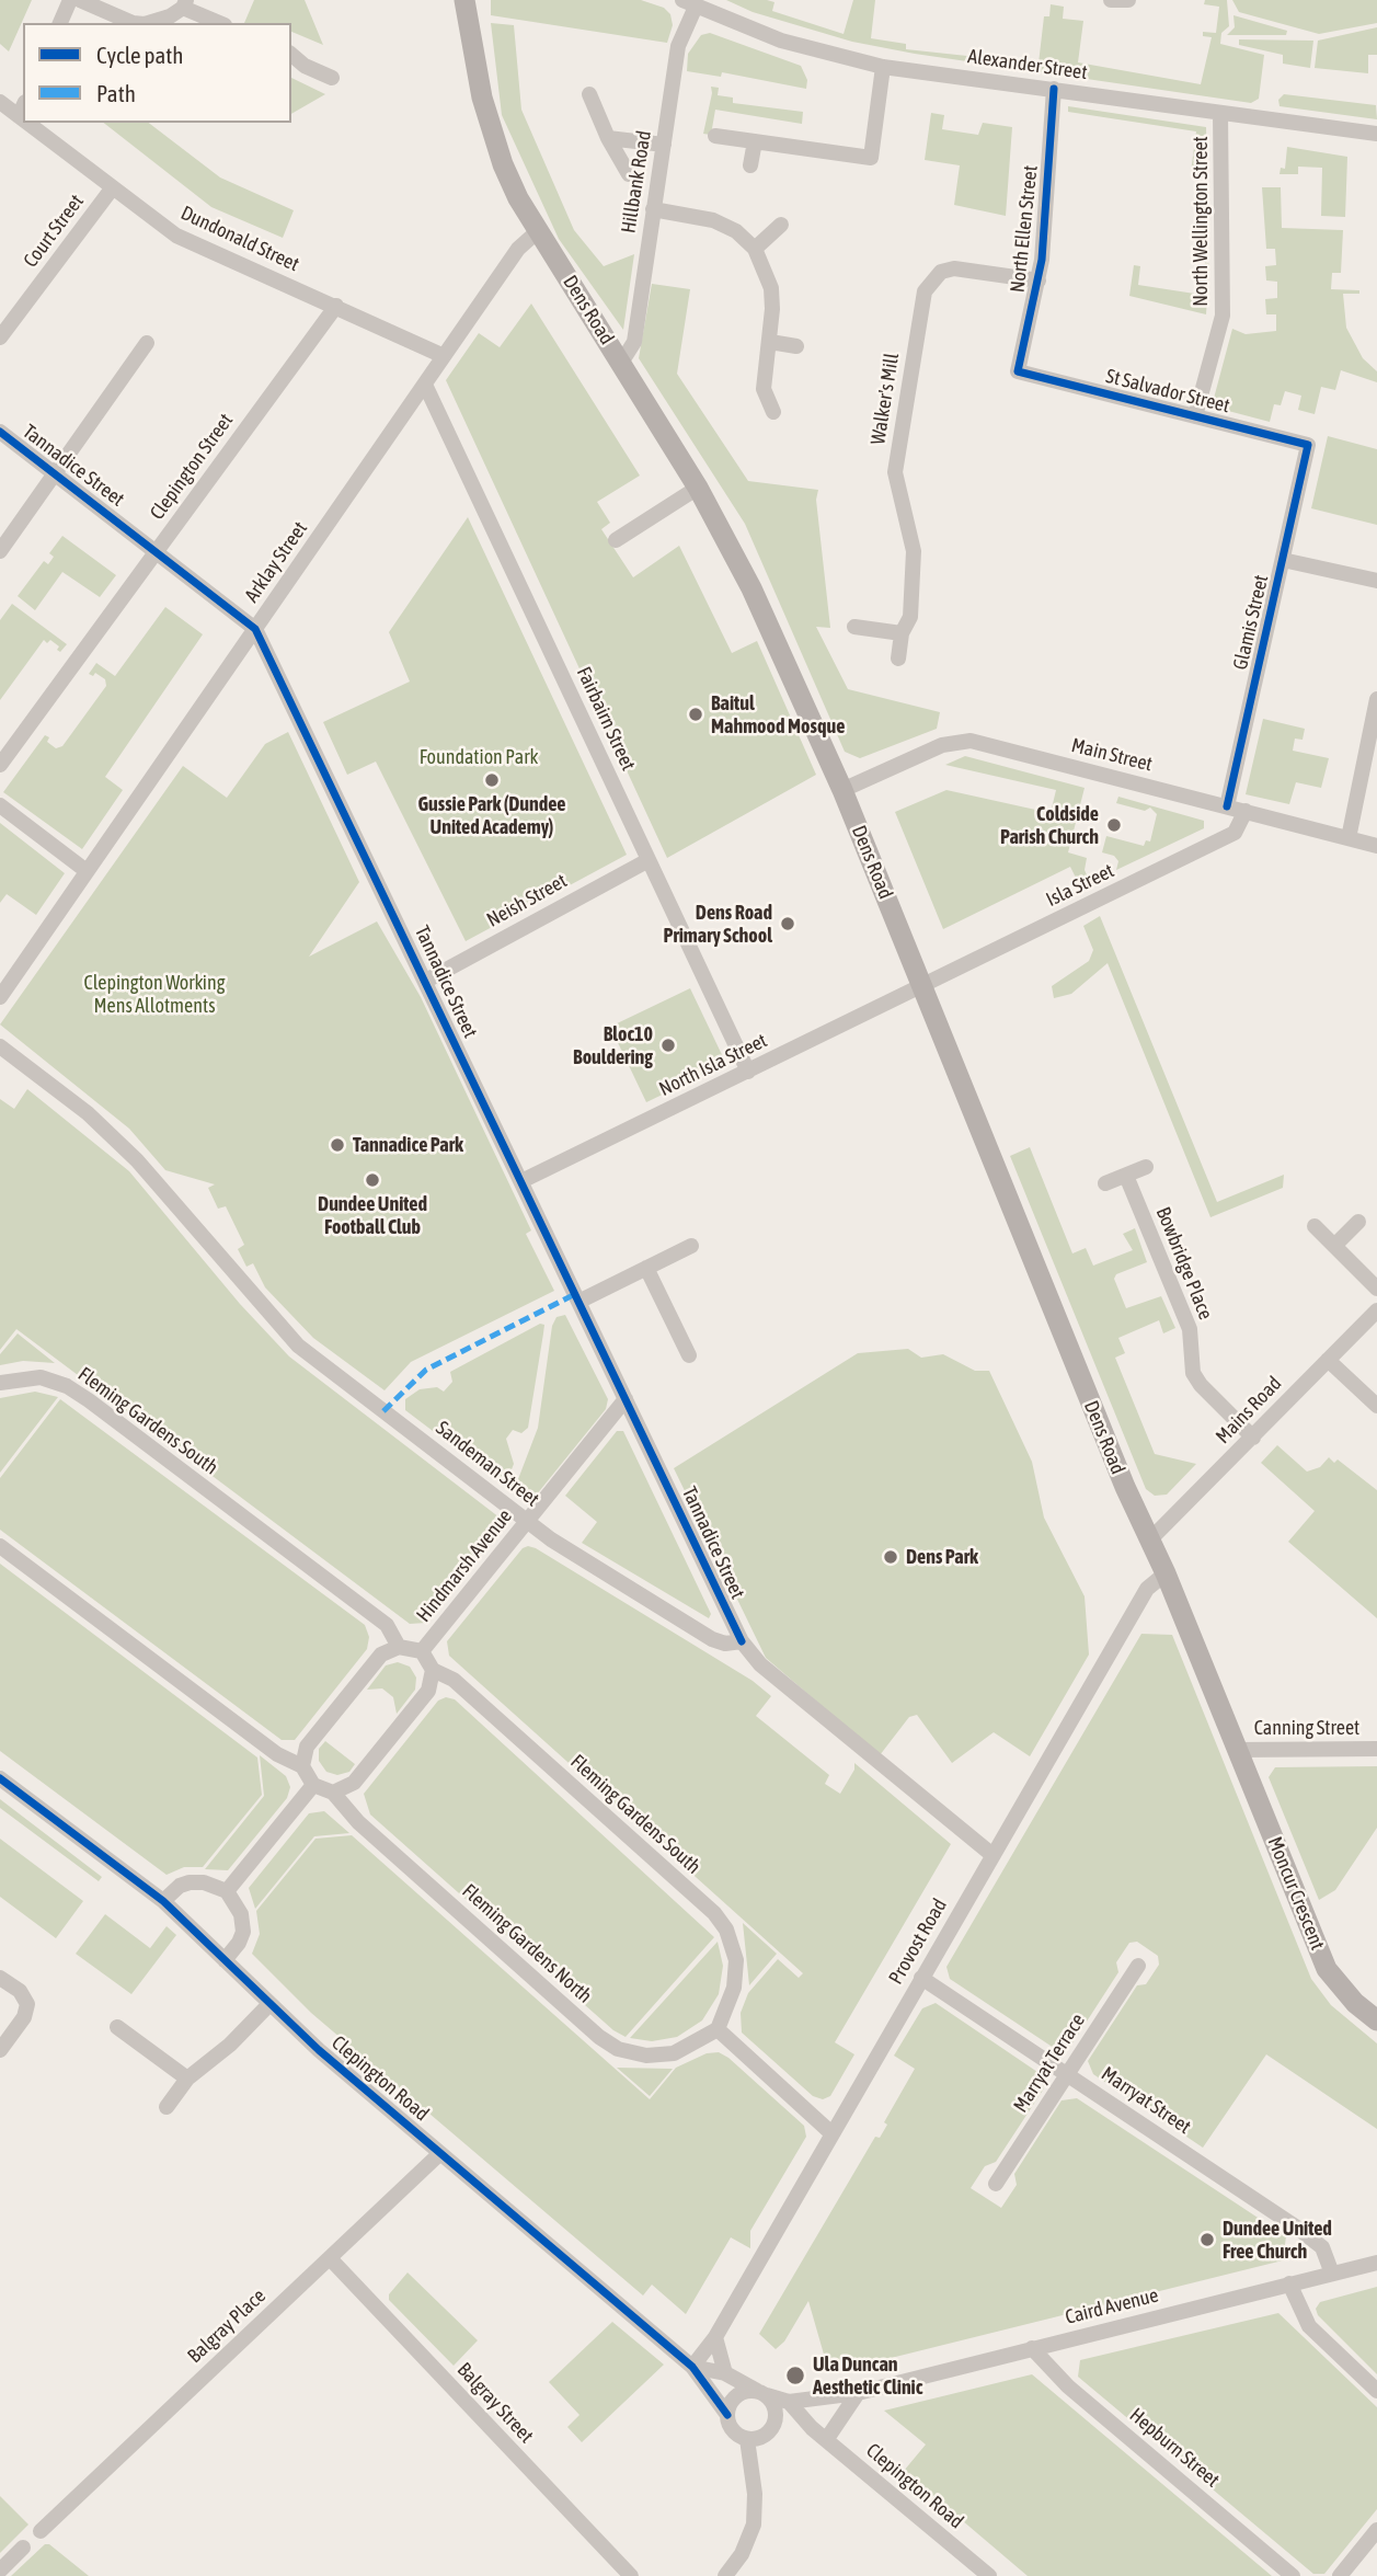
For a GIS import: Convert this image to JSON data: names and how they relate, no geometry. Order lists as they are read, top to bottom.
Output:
{
  "streets": {
    "main road": ["Dens Road", "Moncur Crescent"],
    "street": [
      "Alexander Street",
      "Hillbank Road",
      "North Wellington Street",
      "North Ellen Street",
      "Court Street",
      "Dundonald Street",
      "St Salvador Street",
      "Walker's Mill",
      "Tannadice Street",
      "Clepington Street",
      "Arklay Street",
      "Glamis Street",
      "Fairbairn Street",
      "Main Street",
      "Isla Street",
      "Neish Street",
      "North Isla Street",
      "Bowbridge Place",
      "Mains Road",
      "Fleming Gardens South",
      "Sandeman Street",
      "Hindmarsh Avenue",
      "Canning Street",
      "Provost Road",
      "Fleming Gardens North",
      "Marryat Terrace",
      "Clepington Road",
      "Marryat Street",
      "Caird Avenue",
      "Balgray Place",
      "Balgray Street",
      "Hepburn Street"
    ]
  },
  "crossings": [
    ["Alexander Street", "Hillbank Road"],
    ["Alexander Street", "North Wellington Street"],
    ["Alexander Street", "North Ellen Street"],
    ["Hillbank Road", "Dens Road"],
    ["North Wellington Street", "St Salvador Street"],
    ["North Ellen Street", "St Salvador Street"],
    ["North Ellen Street", "Walker's Mill"],
    ["Court Street", "Dundonald Street"],
    ["Dundonald Street", "Clepington Street"],
    ["Dundonald Street", "Arklay Street"],
    ["Dens Road", "Arklay Street"],
    ["Dens Road", "Main Street"],
    ["Dens Road", "Isla Street"],
    ["Dens Road", "North Isla Street"],
    ["Dens Road", "Mains Road"],
    ["Dens Road", "Canning Street"],
    ["Dens Road", "Moncur Crescent"],
    ["Dens Road", "Provost Road"],
    ["St Salvador Street", "Glamis Street"],
    ["Tannadice Street", "Clepington Street"],
    ["Tannadice Street", "Arklay Street"],
    ["Tannadice Street", "Neish Street"],
    ["Tannadice Street", "North Isla Street"],
    ["Tannadice Street", "Sandeman Street"],
    ["Tannadice Street", "Hindmarsh Avenue"],
    ["Arklay Street", "Fairbairn Street"],
    ["Glamis Street", "Main Street"],
    ["Fairbairn Street", "Neish Street"],
    ["Fairbairn Street", "North Isla Street"],
    ["Main Street", "Isla Street"],
    ["Isla Street", "North Isla Street"],
    ["Bowbridge Place", "Mains Road"],
    ["Fleming Gardens South", "Hindmarsh Avenue"],
    ["Fleming Gardens South", "Fleming Gardens North"],
    ["Sandeman Street", "Hindmarsh Avenue"],
    ["Canning Street", "Moncur Crescent"],
    ["Provost Road", "Clepington Road"],
    ["Provost Road", "Marryat Street"],
    ["Marryat Terrace", "Marryat Street"],
    ["Clepington Road", "Caird Avenue"],
    ["Clepington Road", "Balgray Place"],
    ["Marryat Street", "Caird Avenue"],
    ["Caird Avenue", "Hepburn Street"],
    ["Balgray Place", "Balgray Street"]
  ],
  "parks": ["Foundation Park", "Clepington Working Mens Allotments"],
  "places": [
    "Baitul Mahmood Mosque",
    "Gussie Park (Dundee United Academy)",
    "Coldside Parish Church",
    "Dens Road Primary School",
    "Bloc10 Bouldering",
    "Tannadice Park",
    "Dundee United Football Club",
    "Dens Park",
    "Dundee United Free Church",
    "Ula Duncan Aesthetic Clinic"
  ],
  "legend": ["Cycle path", "Path"]
}
